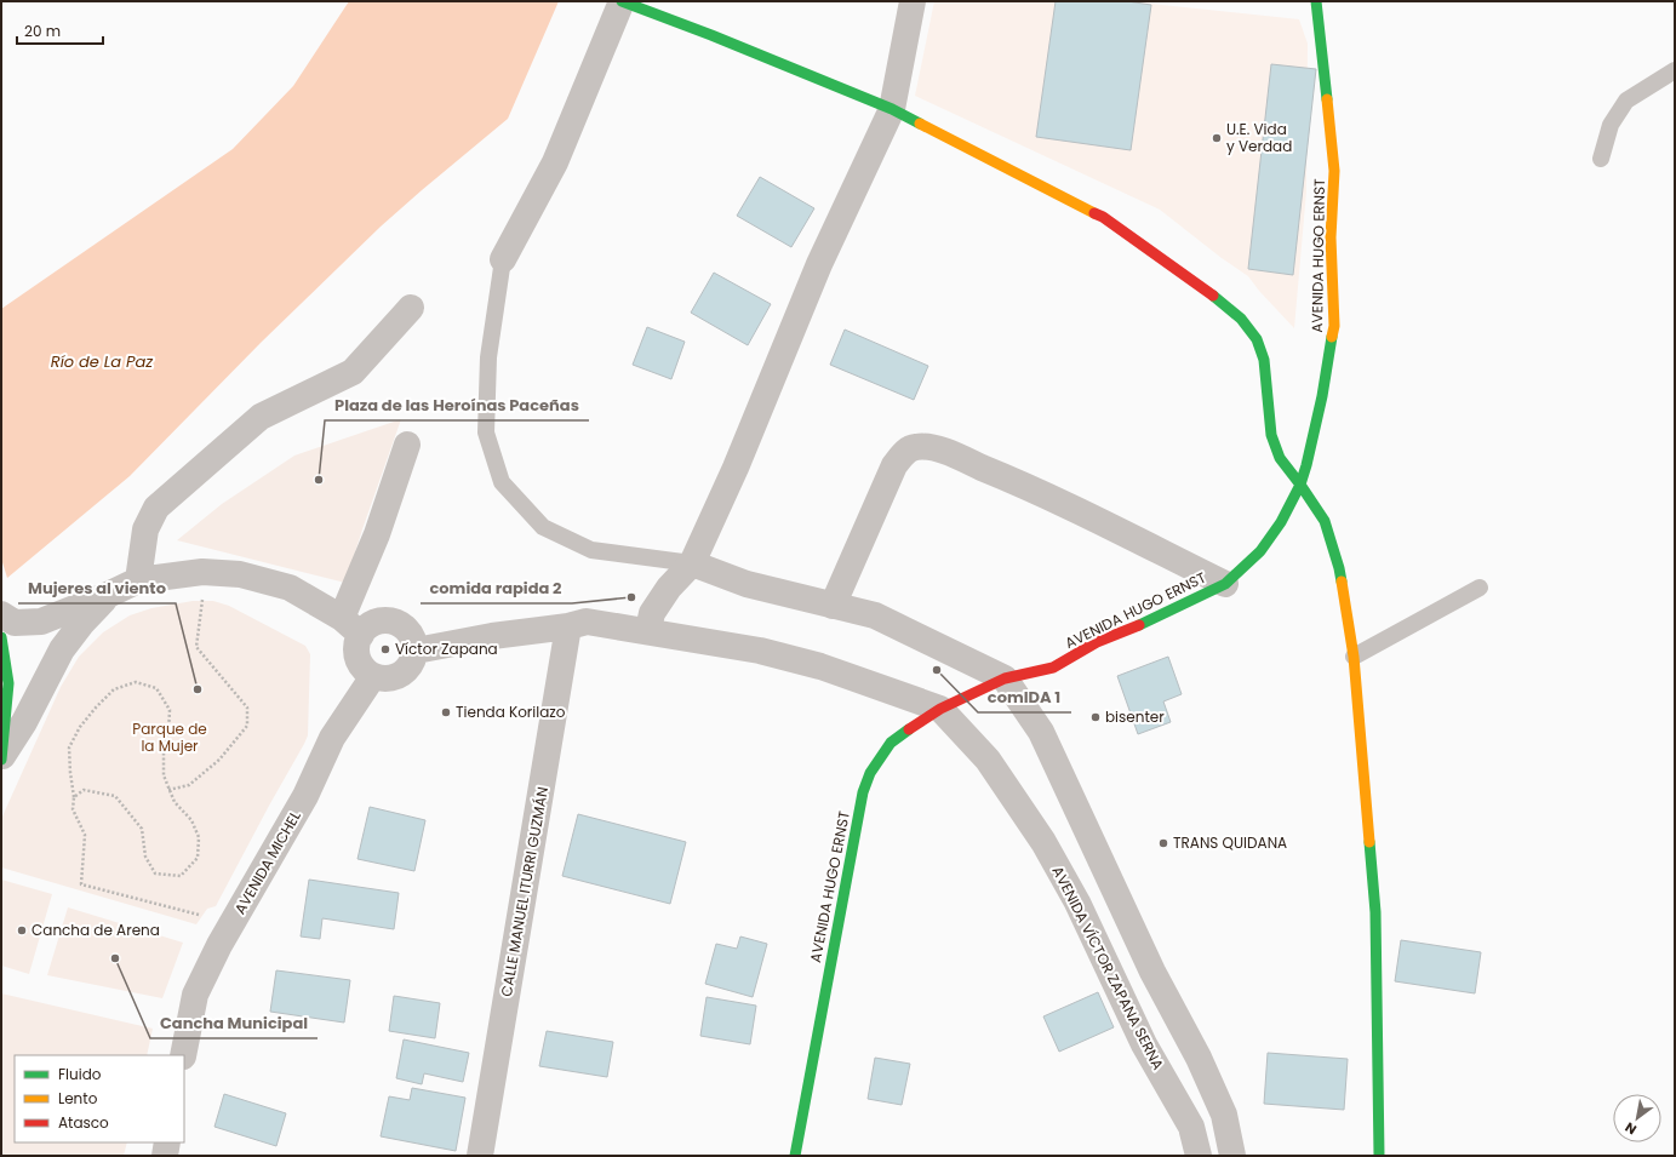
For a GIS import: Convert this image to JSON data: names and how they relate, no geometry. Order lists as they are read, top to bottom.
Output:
{
  "streets": {
    "street": [
      "AVENIDA HUGO ERNST",
      "AVENIDA MICHEL",
      "CALLE MANUEL ITURRI GUZMÁN",
      "AVENIDA VÍCTOR ZAPANA SERNA"
    ]
  },
  "crossings": [
    ["AVENIDA HUGO ERNST", "AVENIDA VÍCTOR ZAPANA SERNA"],
    ["AVENIDA MICHEL", "AVENIDA VÍCTOR ZAPANA SERNA"],
    ["CALLE MANUEL ITURRI GUZMÁN", "AVENIDA VÍCTOR ZAPANA SERNA"]
  ],
  "water": ["Río de La Paz"],
  "parks": ["Parque de la Mujer"],
  "places": [
    "U.E. Vida y Verdad",
    "Plaza de las Heroínas Paceñas",
    "comida rapida 2",
    "Víctor Zapana",
    "comIDA 1",
    "Mujeres al viento",
    "Tienda Korilazo",
    "bisenter",
    "TRANS QUIDANA",
    "Cancha de Arena",
    "Cancha Municipal"
  ],
  "legend": ["Fluido", "Lento", "Atasco"],
  "scale_bar": "20 m",
  "north": "bottom left"
}
